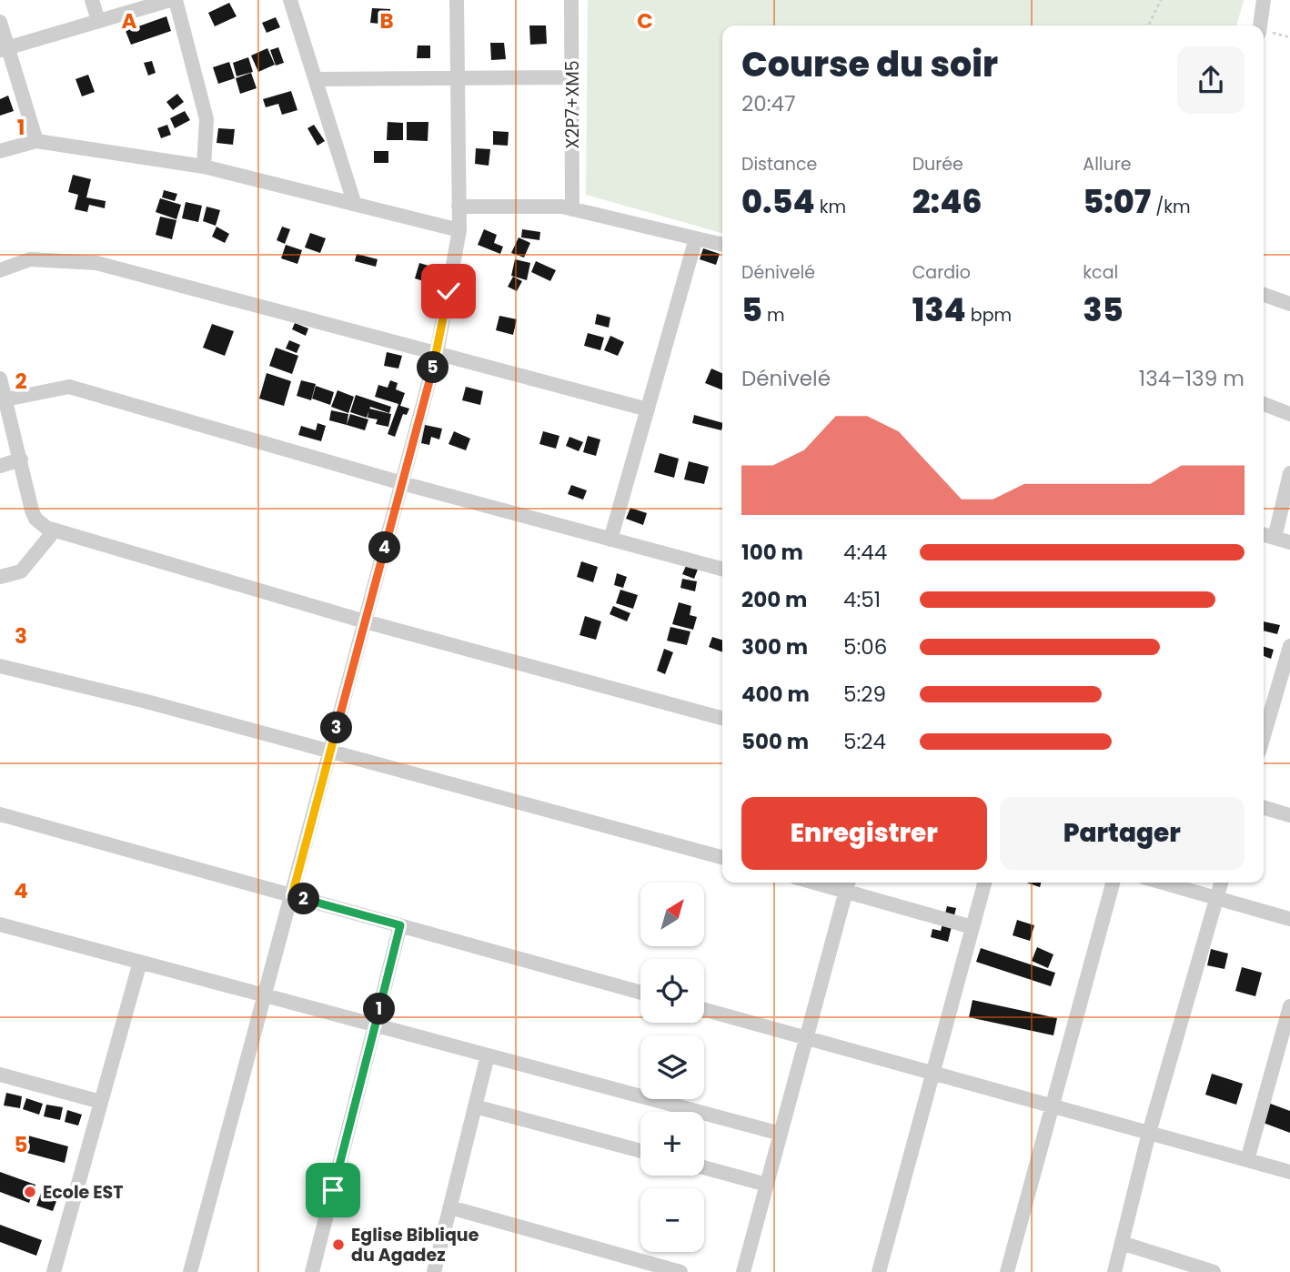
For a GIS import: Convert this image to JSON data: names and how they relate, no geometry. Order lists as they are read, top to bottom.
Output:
{
  "streets": {
    "street": ["X2P7+XM5"]
  },
  "places": ["Ecole EST", "Eglise Biblique du Agadez"],
  "north": "top right",
  "page": {
    "heading": ["Course du soir", "20:47"],
    "stats": [
      ["Distance", "0.54 km"],
      ["Durée", "2:46"],
      ["Allure", "5:07 /km"],
      ["Dénivelé", "5 m"],
      ["Cardio", "134 bpm"],
      ["kcal", "35"]
    ],
    "chart": ["Dénivelé", "134–139 m"],
    "pins": [
      "5",
      "4",
      "3",
      "2",
      "1"
    ],
    "list": [
      {
        "name": "100 m",
        "note": "4:44"
      },
      {
        "name": "200 m",
        "note": "4:51"
      },
      {
        "name": "300 m",
        "note": "5:06"
      },
      {
        "name": "400 m",
        "note": "5:29"
      },
      {
        "name": "500 m",
        "note": "5:24"
      }
    ],
    "buttons": ["Enregistrer", "Partager"],
    "map_buttons": ["+", "−"]
  },
  "grid": {
    "columns": ["A", "B", "C"],
    "rows": [
      "1",
      "2",
      "3",
      "4",
      "5"
    ]
  }
}
